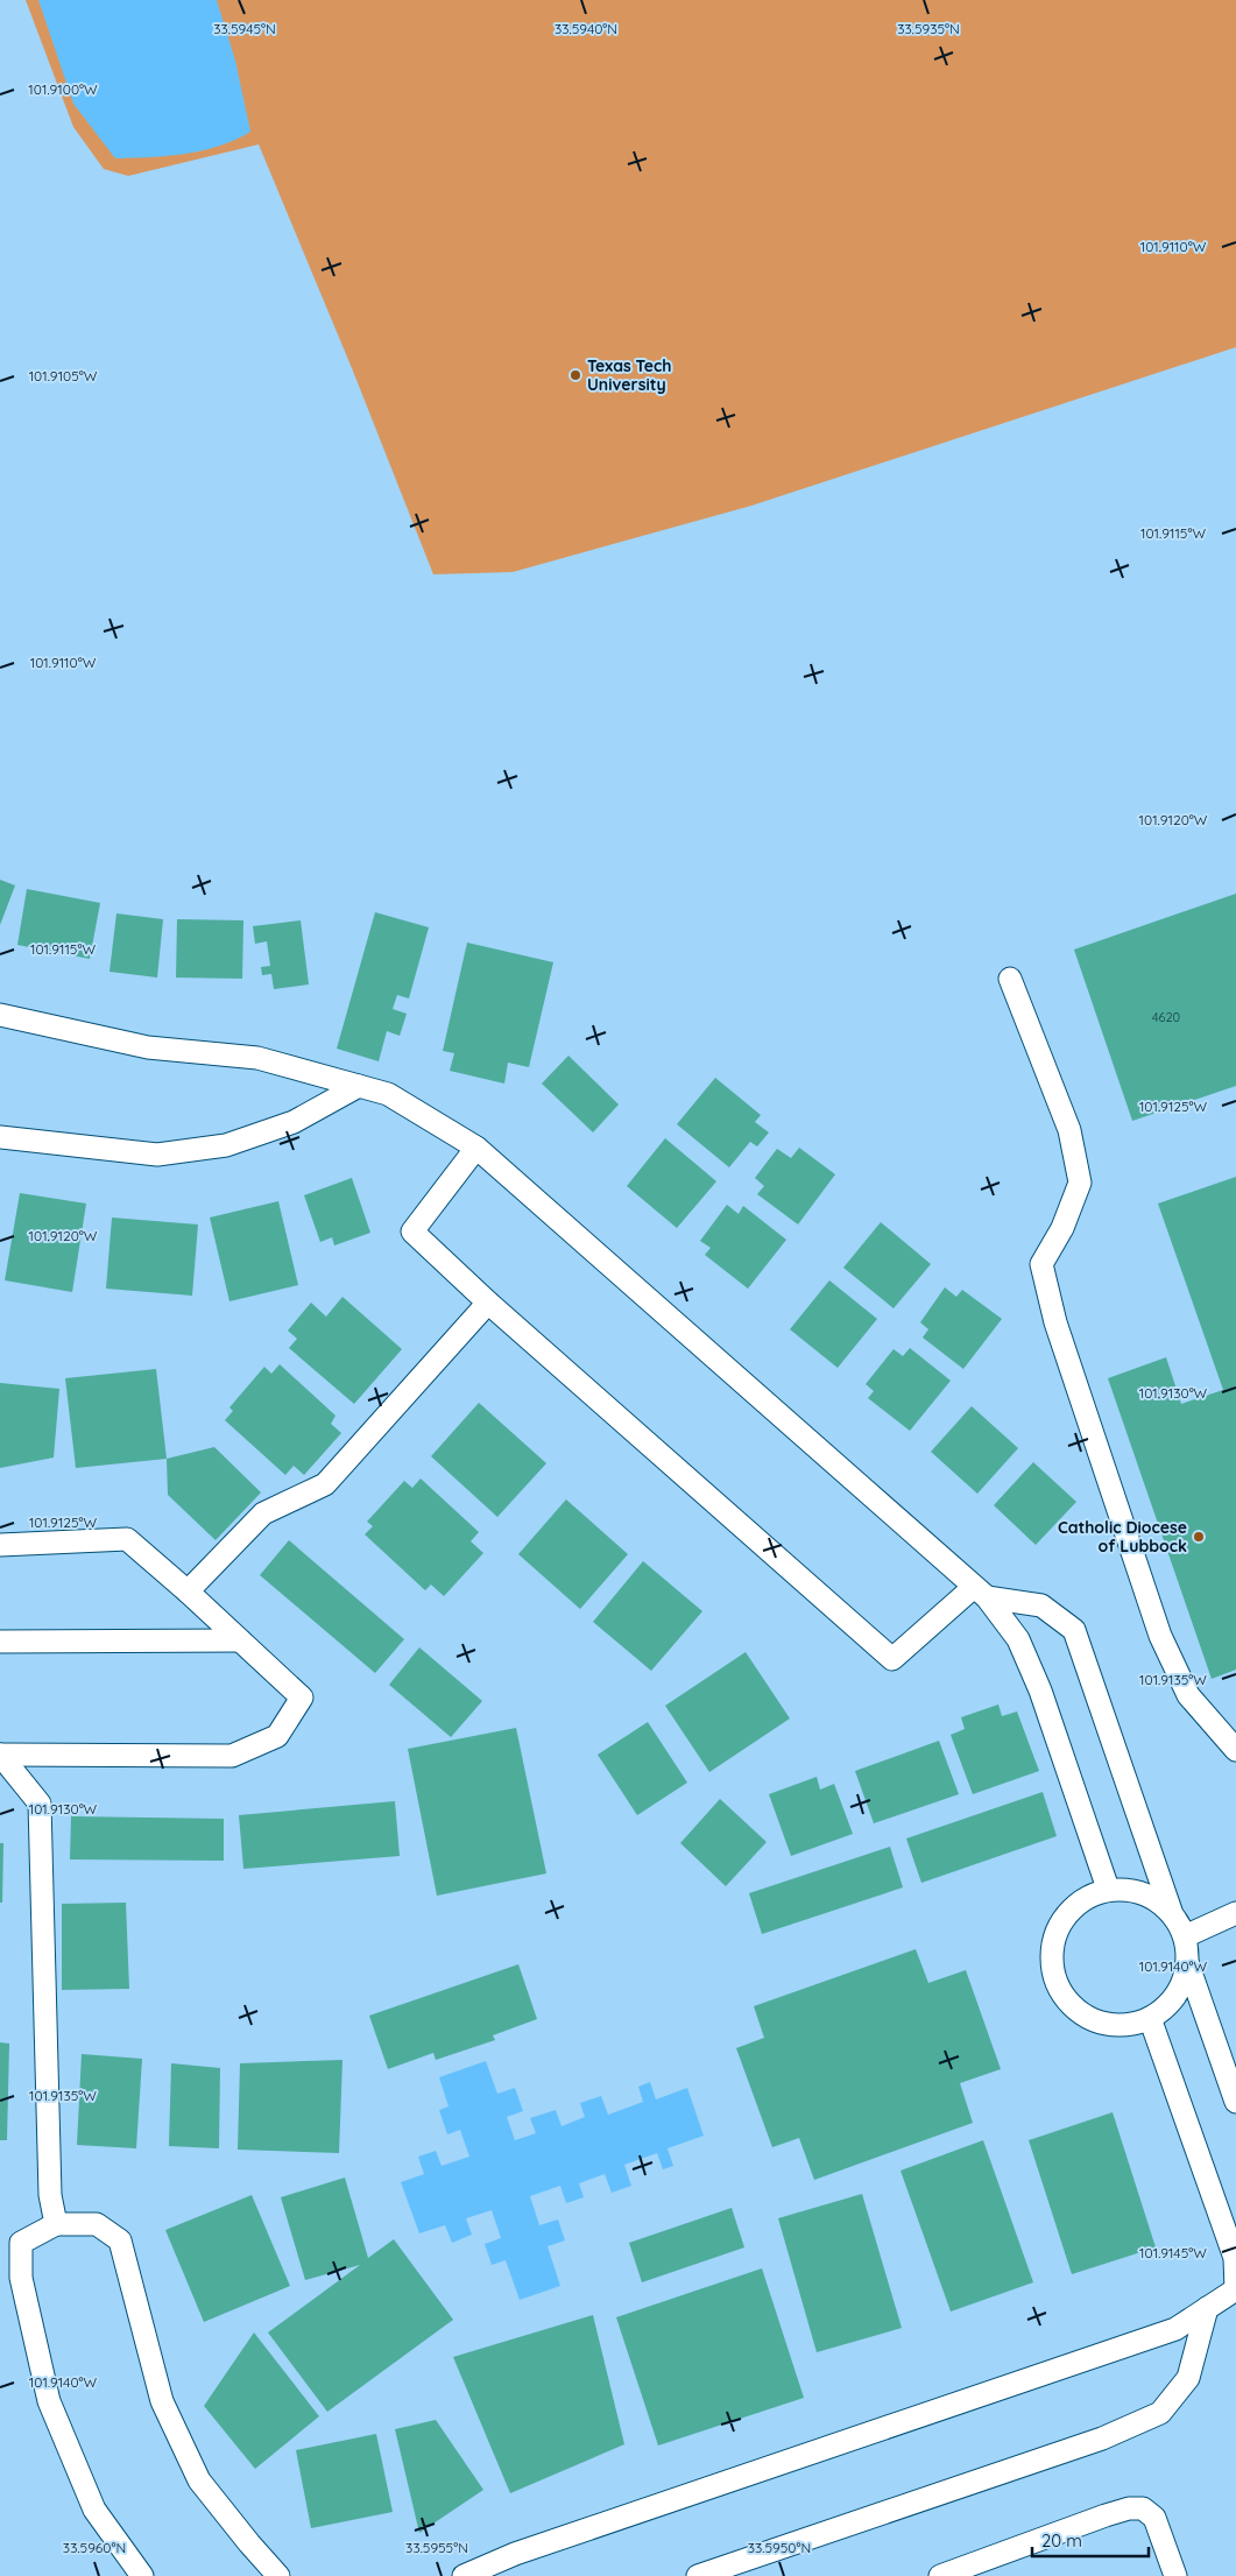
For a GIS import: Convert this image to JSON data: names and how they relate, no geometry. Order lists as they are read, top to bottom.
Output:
{
  "places": ["Texas Tech University", "Catholic Diocese of Lubbock"],
  "house_numbers": ["4620"],
  "scale_bar": "20 m",
  "coordinates": [
    "33.5935°N",
    "33.5945°N",
    "33.5940°N",
    "101.9100°W",
    "101.9110°W",
    "101.9105°W",
    "101.9115°W",
    "101.9120°W",
    "101.9125°W",
    "101.9130°W",
    "101.9135°W",
    "101.9140°W",
    "101.9145°W",
    "33.5960°N",
    "33.5955°N",
    "33.5950°N"
  ]
}
